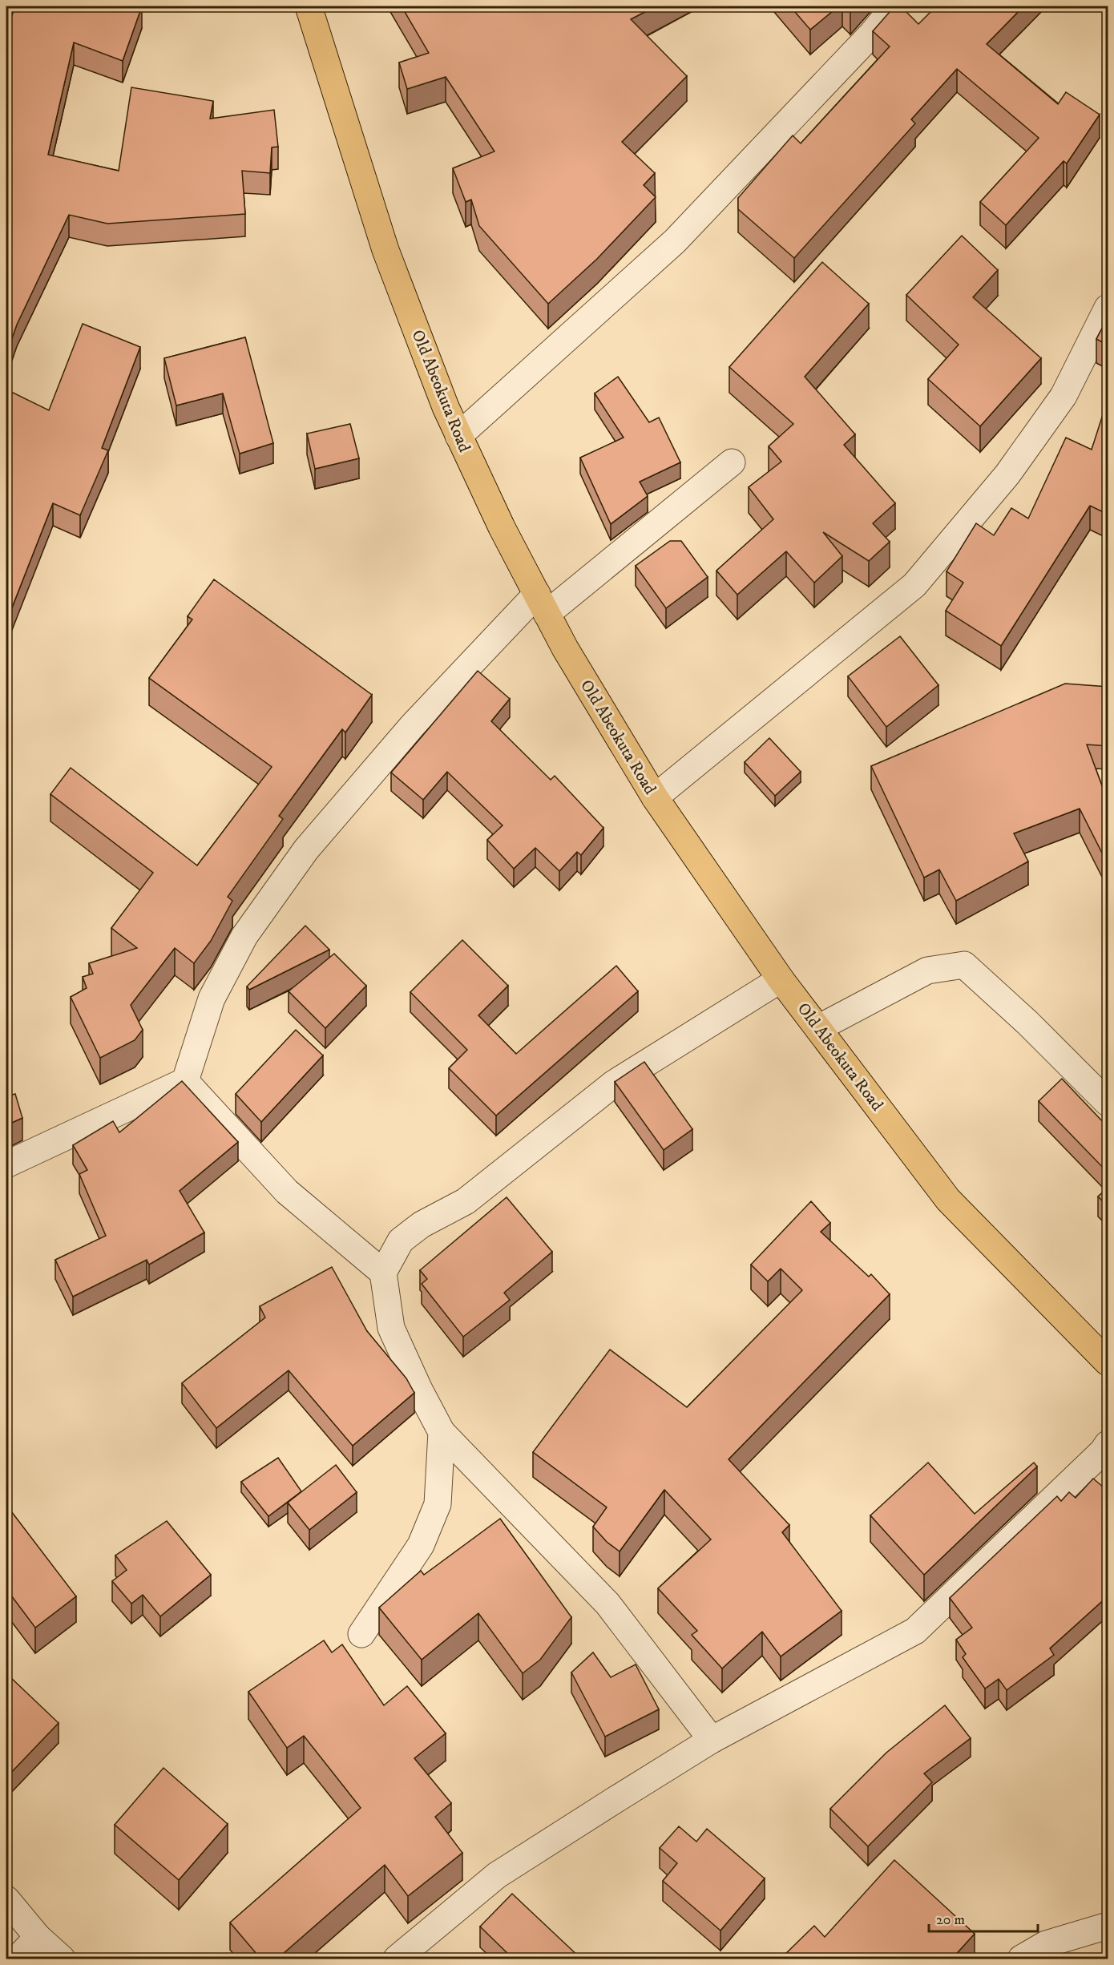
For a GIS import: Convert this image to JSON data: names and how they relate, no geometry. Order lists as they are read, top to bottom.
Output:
{
  "streets": {
    "highway": ["Old Abeokuta Road"]
  },
  "scale_bar": "20 m"
}
